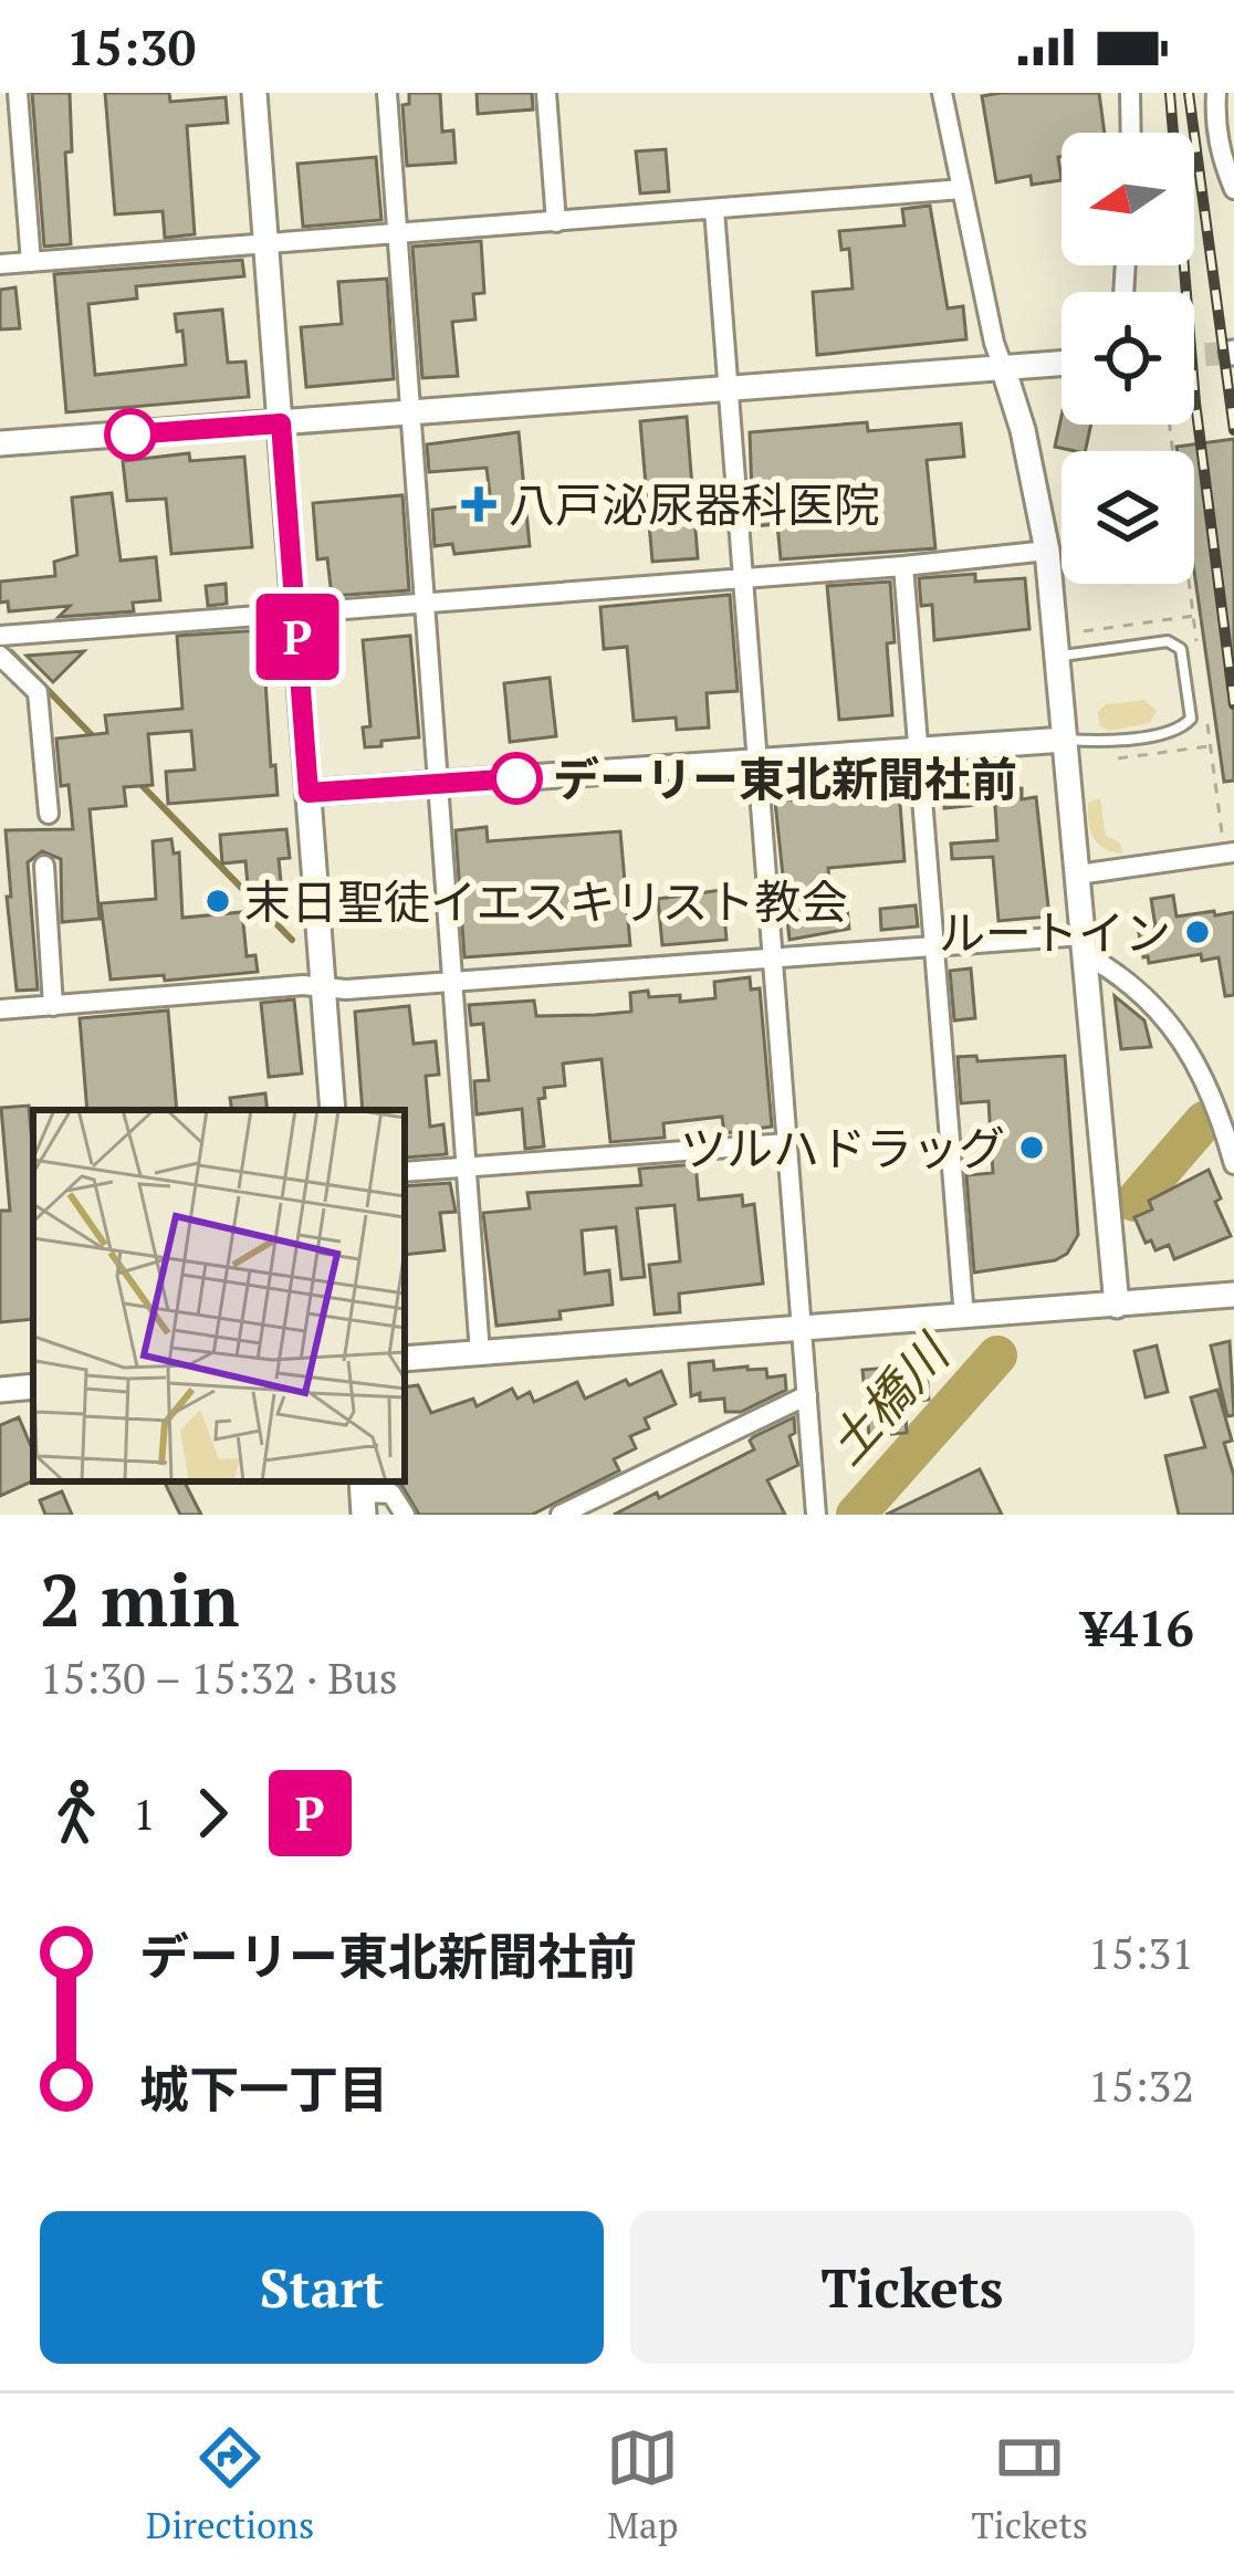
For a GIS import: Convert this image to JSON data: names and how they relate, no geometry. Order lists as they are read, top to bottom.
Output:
{
  "water": ["土橋川"],
  "places": {
    "health": ["八戸泌尿器科医院"],
    "other": [
      "デーリー東北新聞社前",
      "末日聖徒イエスキリスト教会",
      "ルートイン",
      "ツルハドラッグ"
    ]
  },
  "lines": ["bus line P"],
  "north": "left",
  "page": {
    "status": "15:30",
    "on_map": "P",
    "heading": ["2 min", "15:30 – 15:32 · Bus", "¥416"],
    "legs": ["1", "P"],
    "list": [
      {
        "name": "デーリー東北新聞社前",
        "value": "15:31"
      },
      {
        "name": "城下一丁目",
        "value": "15:32"
      }
    ],
    "buttons": ["Start", "Tickets"],
    "tabs": ["Directions", "Map", "Tickets"]
  }
}
